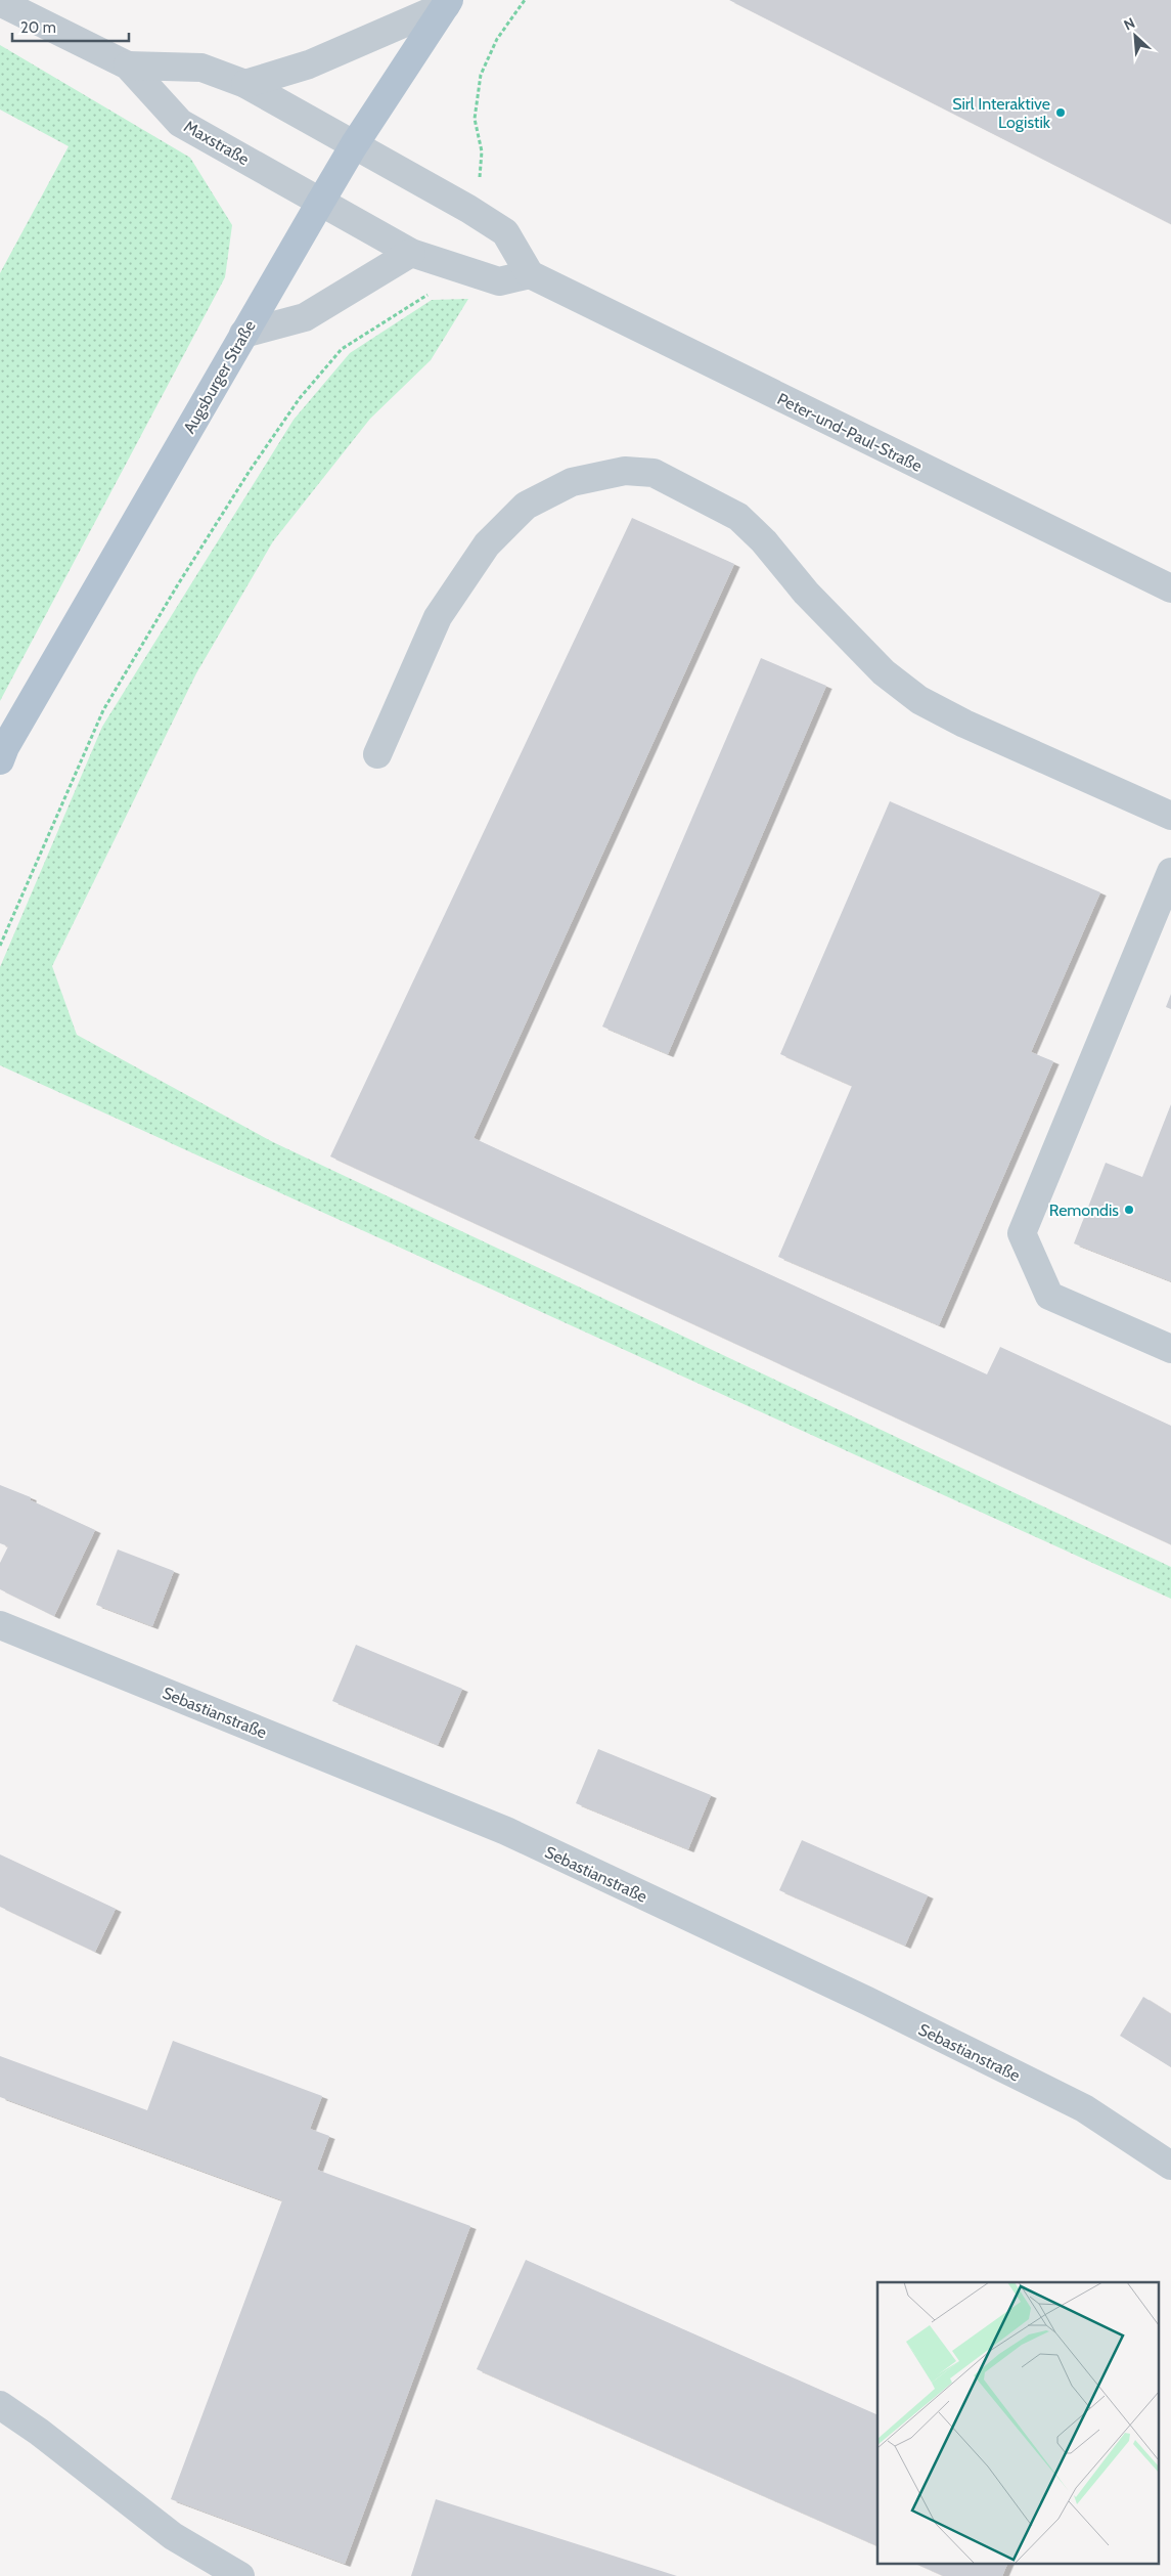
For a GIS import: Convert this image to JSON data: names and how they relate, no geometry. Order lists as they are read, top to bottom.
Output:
{
  "streets": {
    "main road": ["Augsburger Straße"],
    "street": ["Maxstraße", "Peter-und-Paul-Straße", "Sebastianstraße"]
  },
  "crossings": [
    ["Maxstraße", "Augsburger Straße"]
  ],
  "places": ["Sirl Interaktive Logistik", "Remondis"],
  "scale_bar": "20 m",
  "north": "top left"
}
